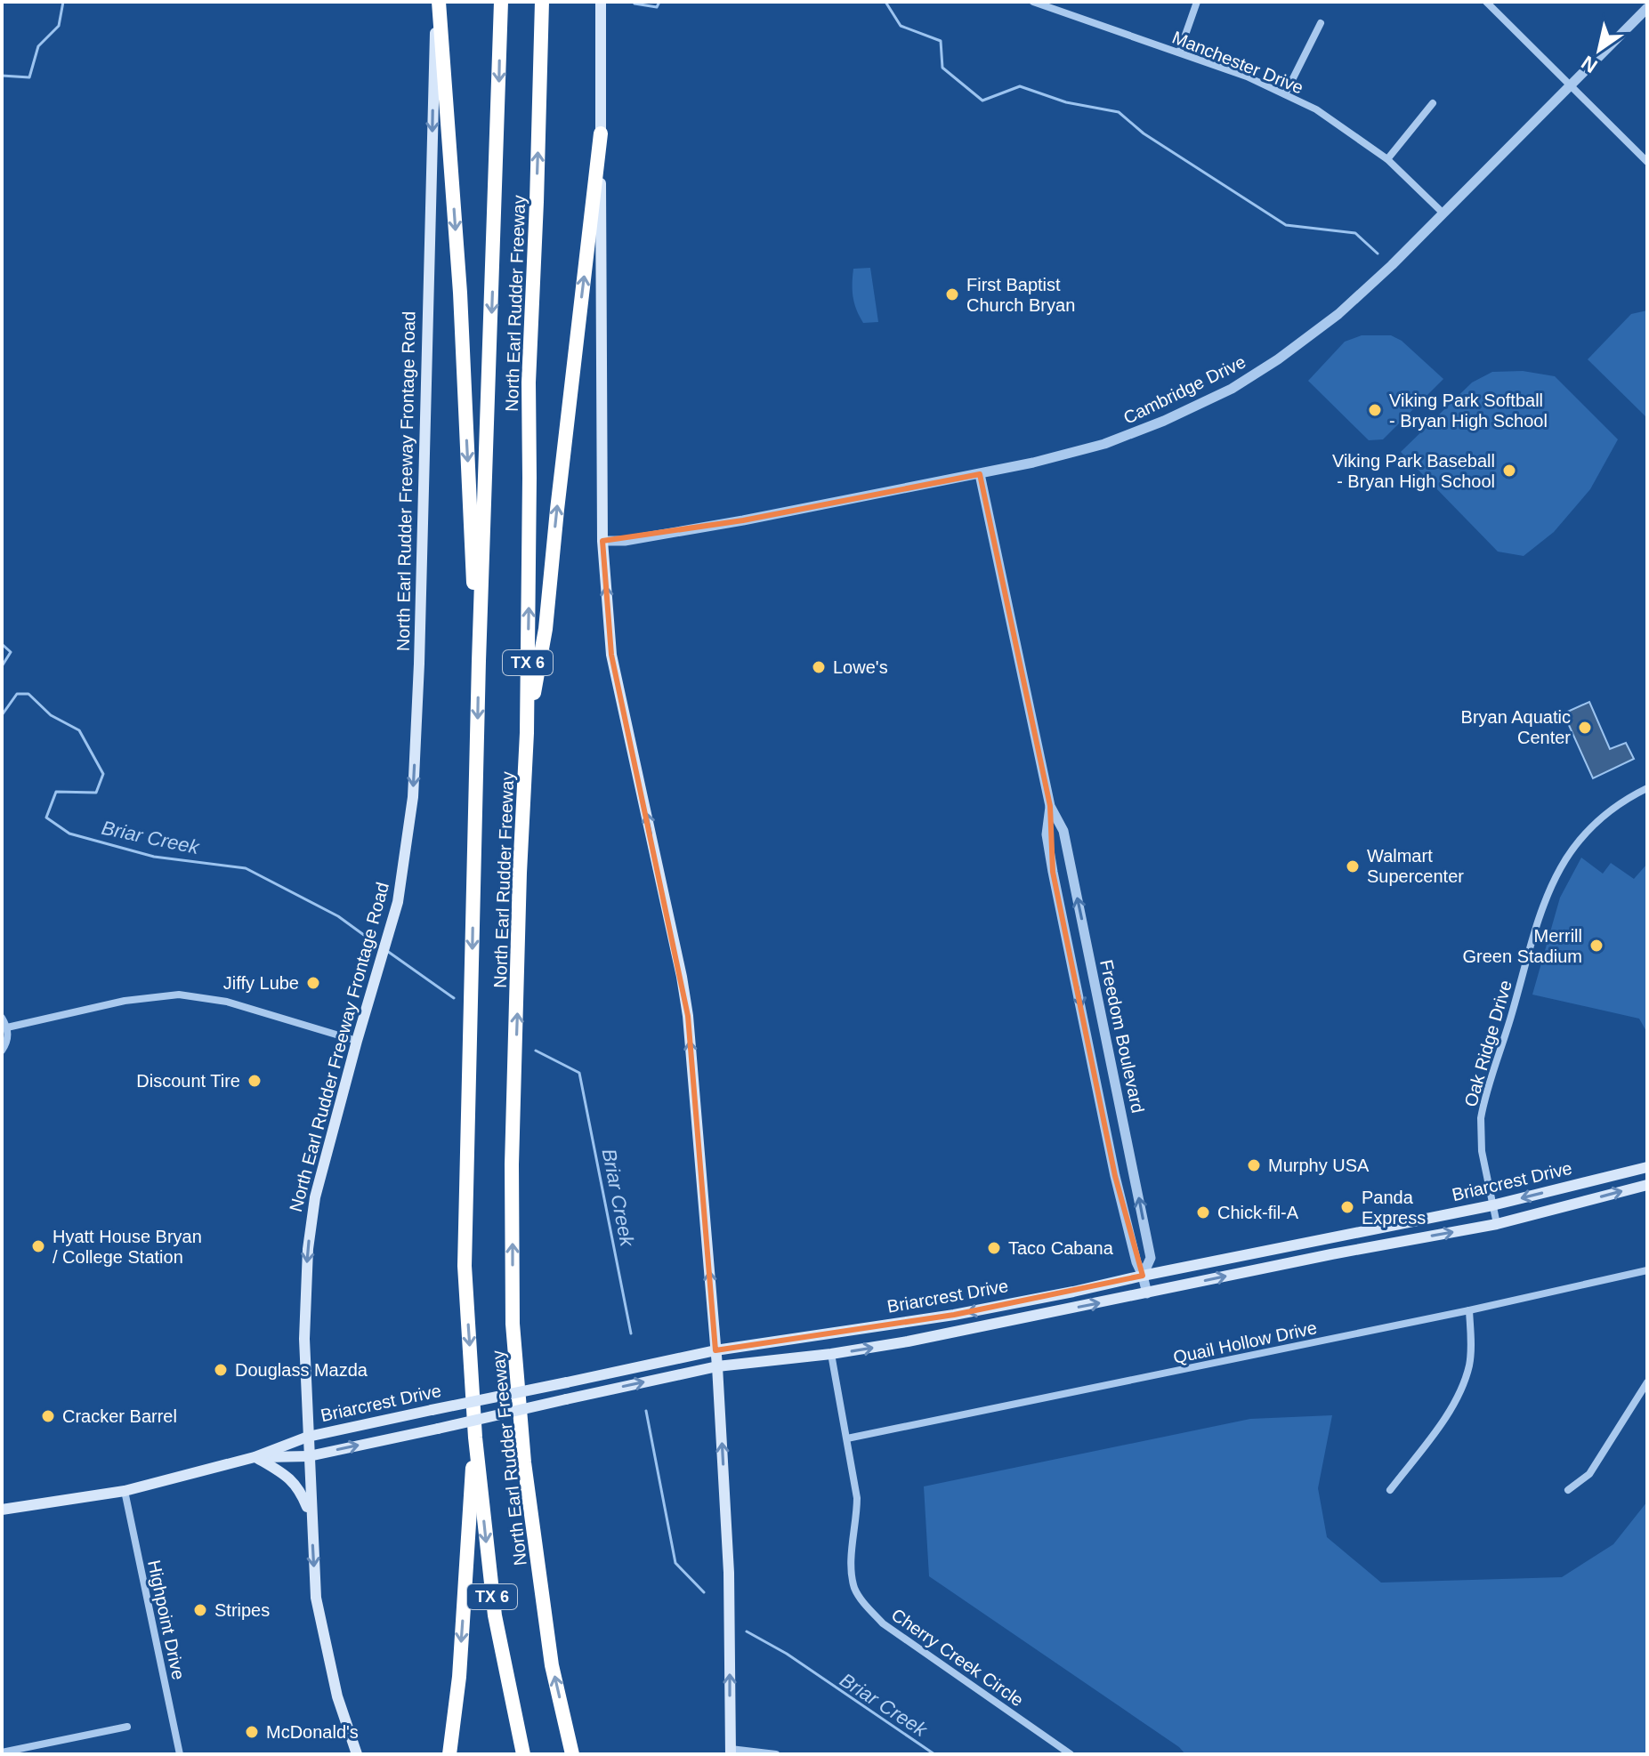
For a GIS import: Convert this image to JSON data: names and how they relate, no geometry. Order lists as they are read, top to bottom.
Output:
{
  "streets": {
    "highway": ["North Earl Rudder Freeway", "TX 6"],
    "main road": ["North Earl Rudder Freeway Frontage Road", "Briarcrest Drive"],
    "street": [
      "Manchester Drive",
      "Cambridge Drive",
      "Freedom Boulevard",
      "Oak Ridge Drive",
      "Quail Hollow Drive",
      "Highpoint Drive",
      "Cherry Creek Circle"
    ]
  },
  "crossings": [
    ["Manchester Drive", "Cambridge Drive"],
    ["Cambridge Drive", "Freedom Boulevard"],
    ["North Earl Rudder Freeway Frontage Road", "Briarcrest Drive"],
    ["Freedom Boulevard", "Briarcrest Drive"],
    ["Oak Ridge Drive", "Briarcrest Drive"],
    ["Briarcrest Drive", "Highpoint Drive"],
    ["Briarcrest Drive", "Cherry Creek Circle"],
    ["Quail Hollow Drive", "Cherry Creek Circle"]
  ],
  "one_way": ["North Earl Rudder Freeway Frontage Road"],
  "water": ["Briar Creek"],
  "places": [
    "First Baptist Church Bryan",
    "Viking Park Softball - Bryan High School",
    "Viking Park Baseball - Bryan High School",
    "Lowe's",
    "Bryan Aquatic Center",
    "Walmart Supercenter",
    "Merrill Green Stadium",
    "Jiffy Lube",
    "Discount Tire",
    "Murphy USA",
    "Panda Express",
    "Chick-fil-A",
    "Hyatt House Bryan / College Station",
    "Taco Cabana",
    "Douglass Mazda",
    "Cracker Barrel",
    "Stripes",
    "McDonald's"
  ],
  "north": "bottom left"
}
